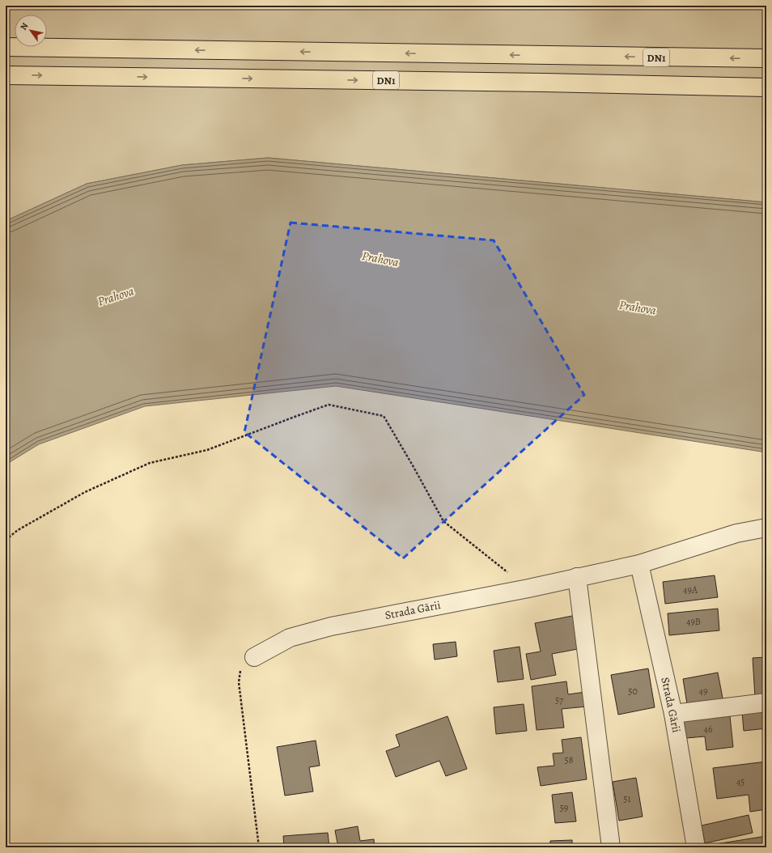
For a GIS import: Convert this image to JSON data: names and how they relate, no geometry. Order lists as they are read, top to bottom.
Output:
{
  "streets": {
    "highway": ["DN1"],
    "street": ["Strada Gării"]
  },
  "water": ["Prahova"],
  "house_numbers": [
    "49A",
    "49B",
    "50",
    "49",
    "57",
    "46",
    "58",
    "45",
    "51",
    "59"
  ],
  "north": "top left"
}
